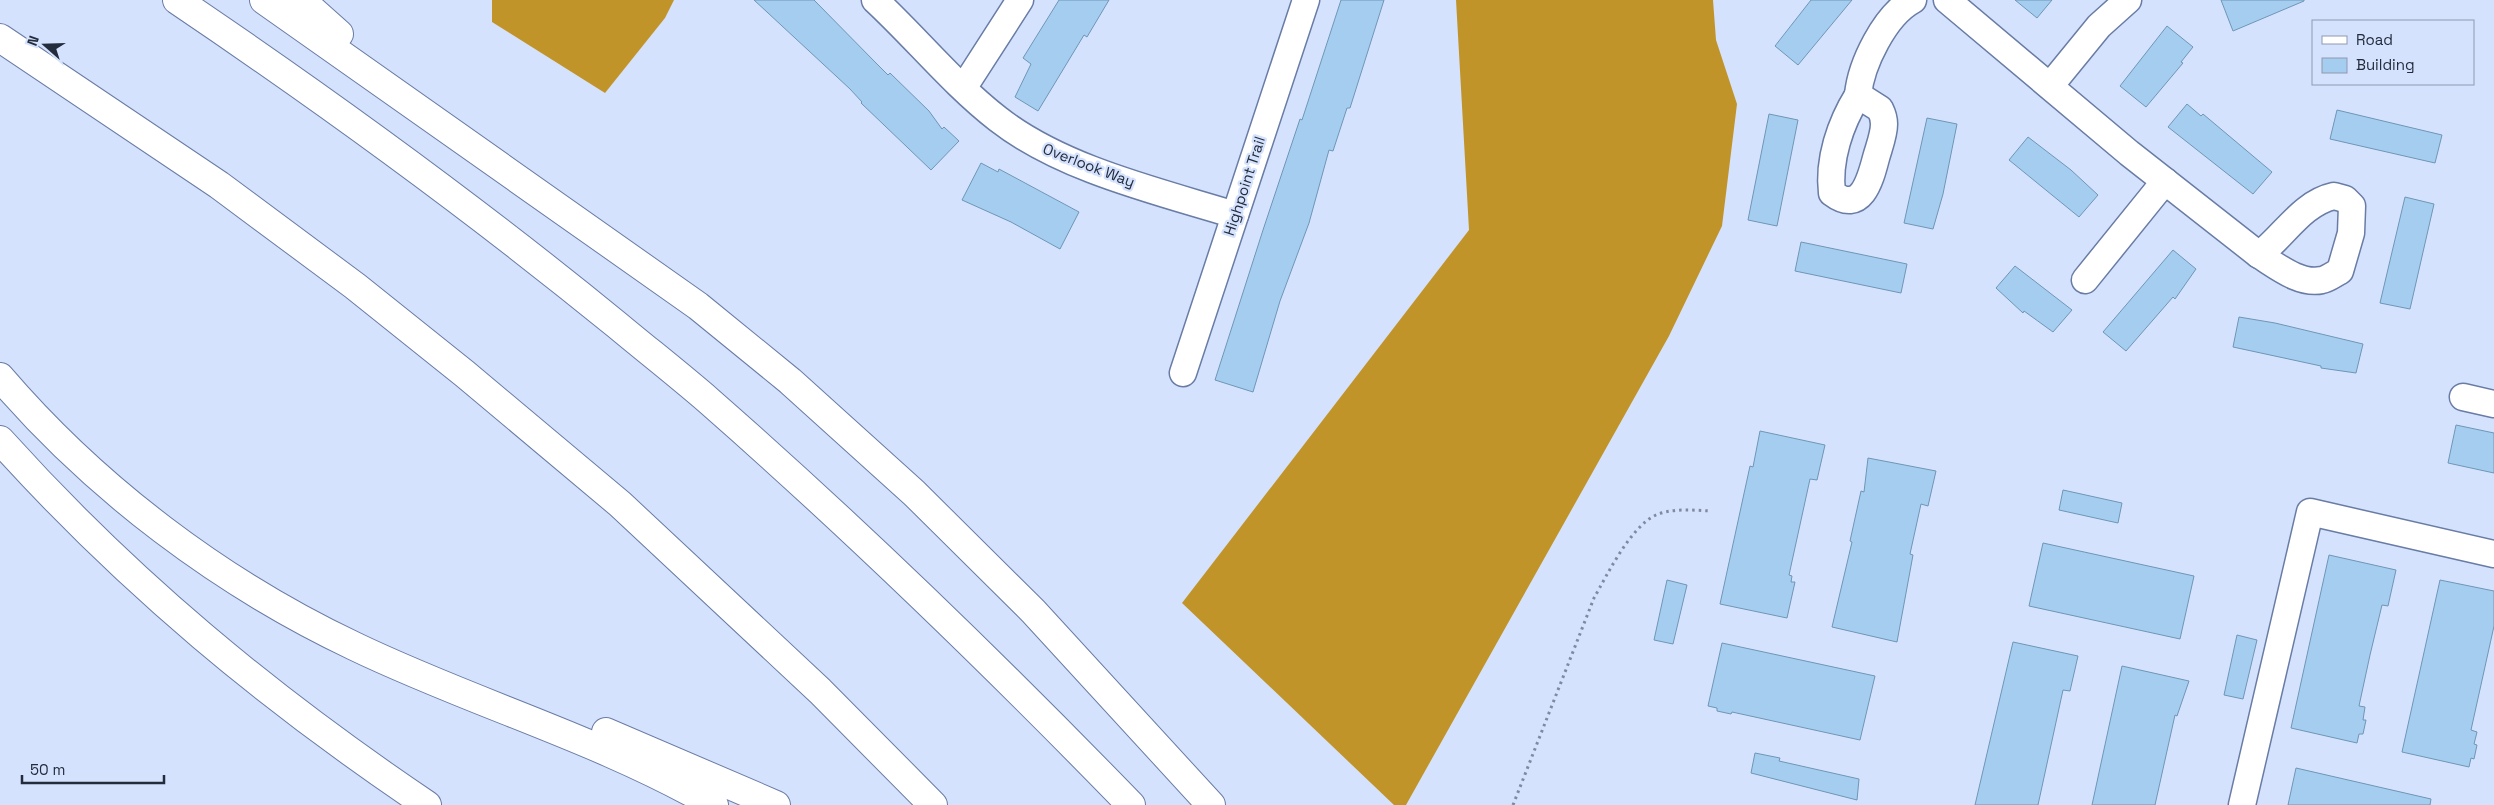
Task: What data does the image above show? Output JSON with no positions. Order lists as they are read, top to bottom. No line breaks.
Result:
{"streets":{"street":["Overlook Way","Highpoint Trail"]},"crossings":[["Overlook Way","Highpoint Trail"]],"legend":["Road","Building"],"scale_bar":"50 m","north":"left"}
